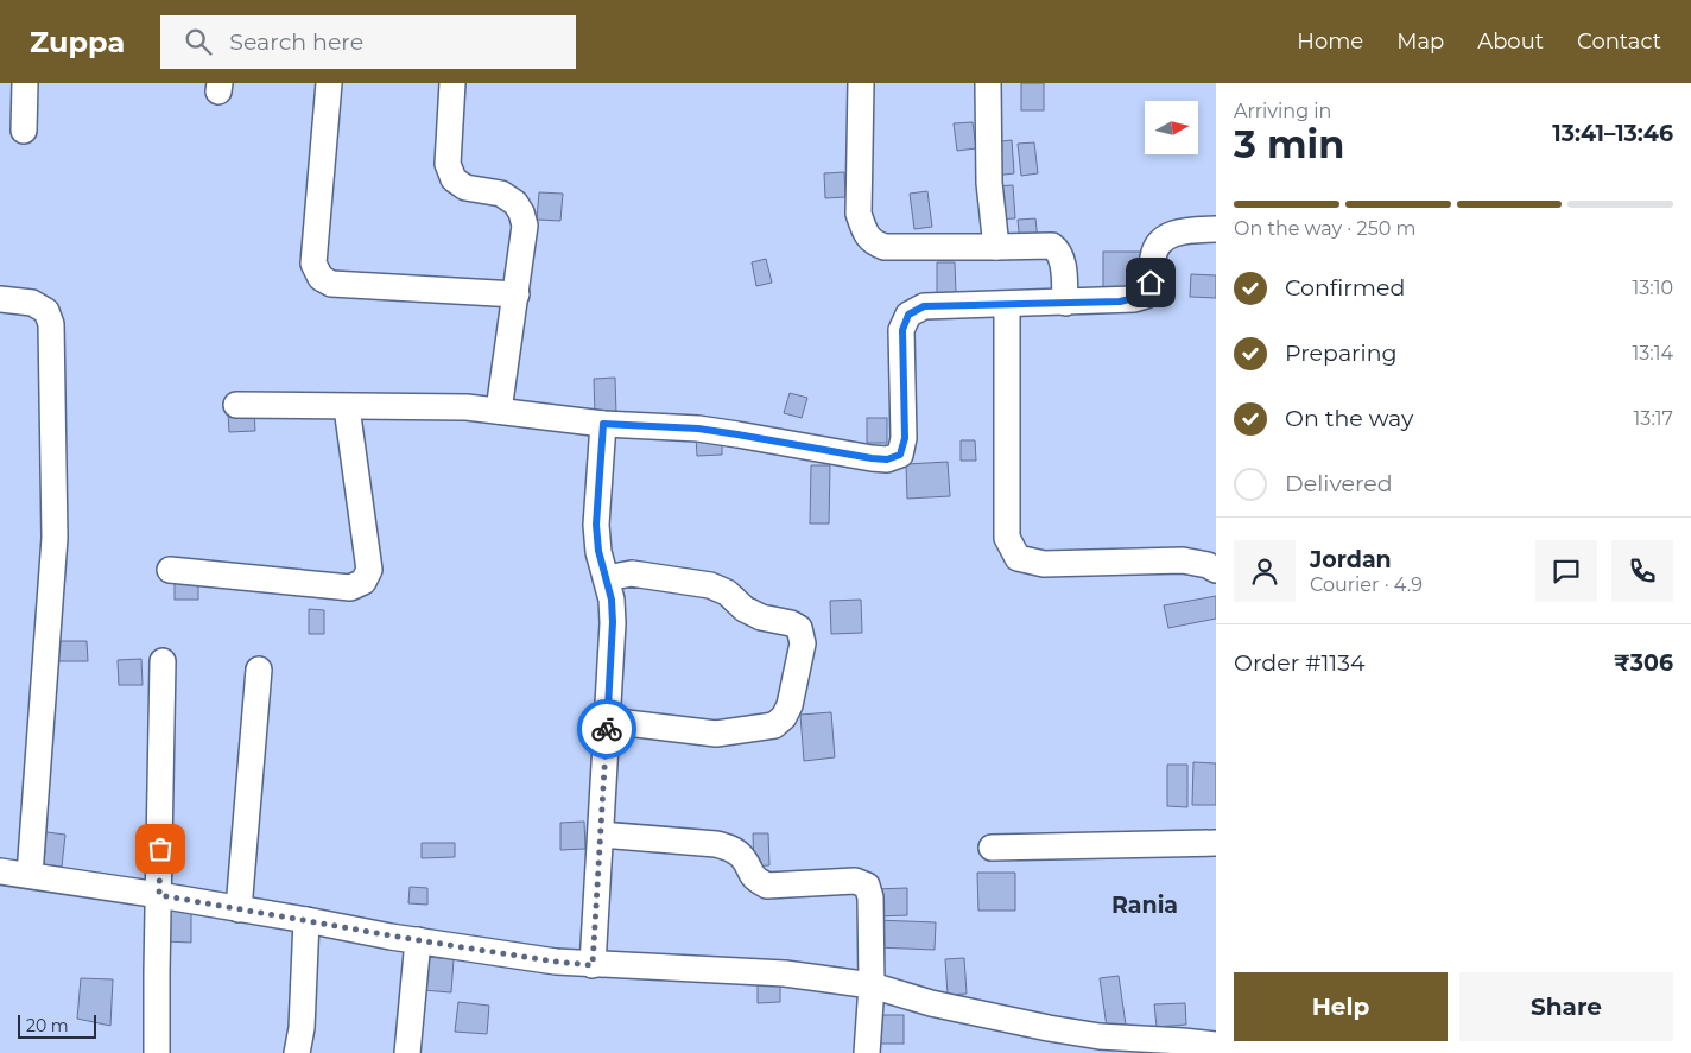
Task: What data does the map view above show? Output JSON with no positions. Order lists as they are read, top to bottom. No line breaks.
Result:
{"districts":["Rania"],"scale_bar":"20 m","north":"right","page":{"header":"Zuppa","search":"Search here","nav":["Home","Map","About","Contact"],"heading":["3 min","Arriving in","13:41–13:46"],"panel":["Jordan","Courier · 4.9","Order #1134","₹306"],"bar":"On the way · 250 m","list":[["Confirmed","13:10"],["Preparing","13:14"],["On the way","13:17"],"Delivered"],"buttons":["Help","Share"],"scale":"20 m"}}
